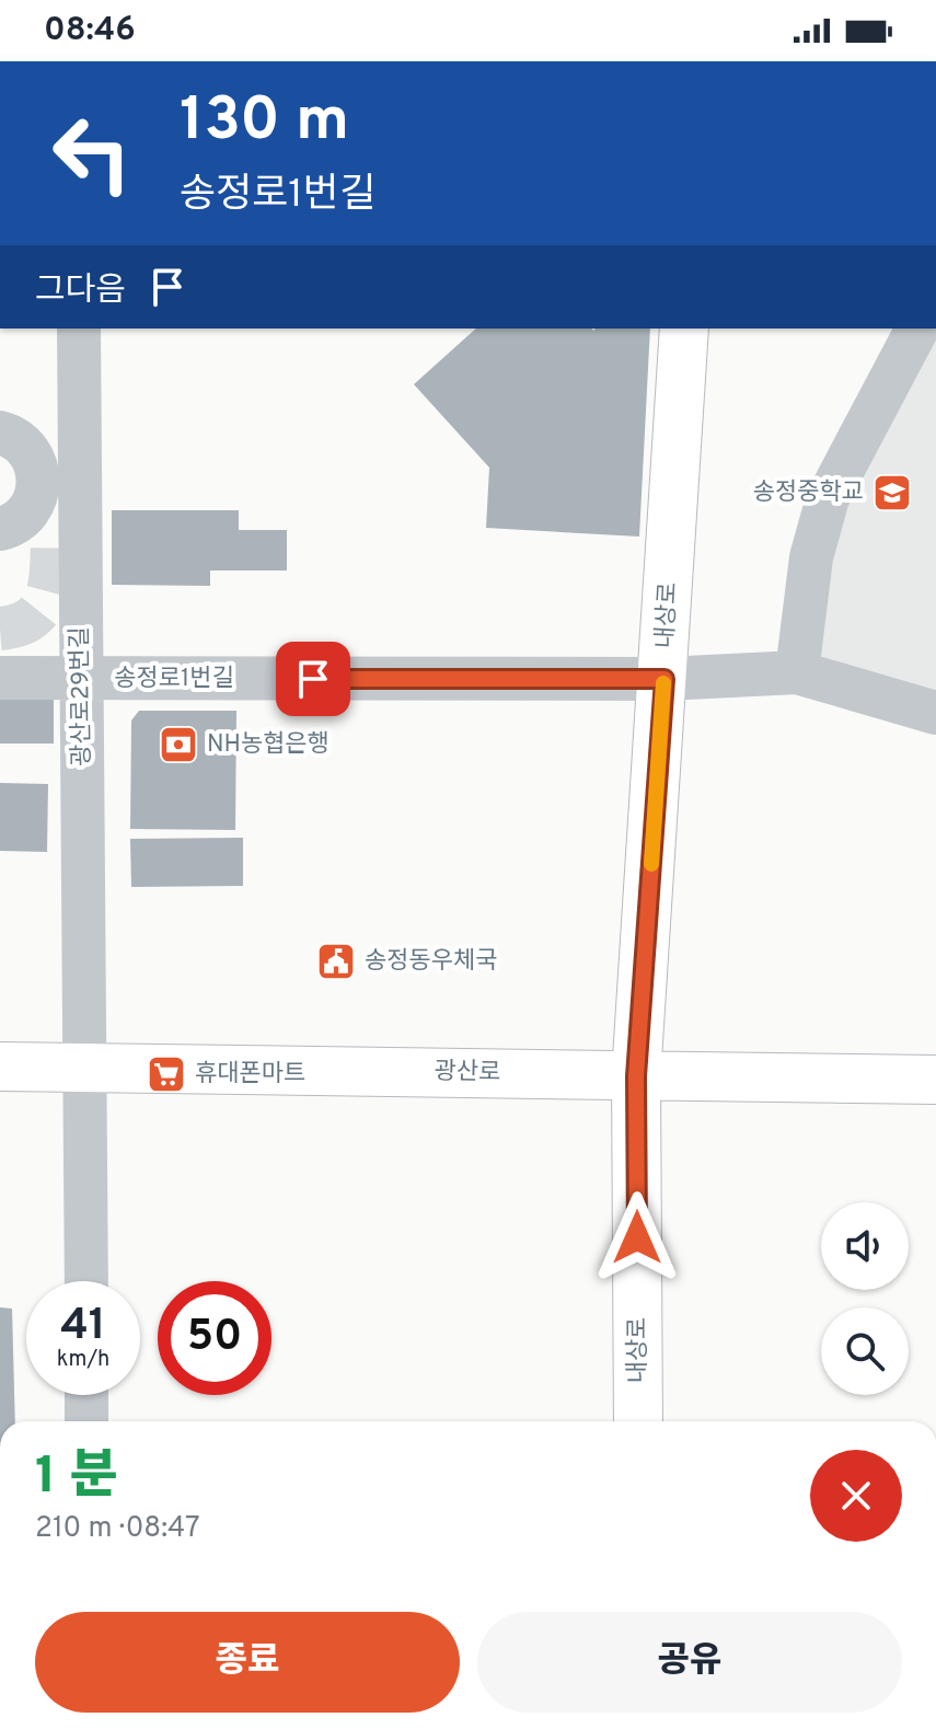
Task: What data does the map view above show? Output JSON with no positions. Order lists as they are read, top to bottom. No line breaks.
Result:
{"streets":{"main road":["내상로","광산로"],"street":["송정로1번길","광산로29번길"]},"crossings":[["내상로","송정로1번길"],["내상로","광산로"],["송정로1번길","광산로29번길"],["광산로29번길","광산로"]],"places":{"school or university":["송정중학교"],"bank":["NH농협은행"],"public building":["송정동우체국"],"supermarket":["휴대폰마트"]},"page":{"status":"08:46","turn":["130 m","송정로1번길"],"then":"그다음","speed":"41 km/h","limit":"50","heading":["1 분","210 m · 08:47"],"buttons":["종료","공유"]}}
